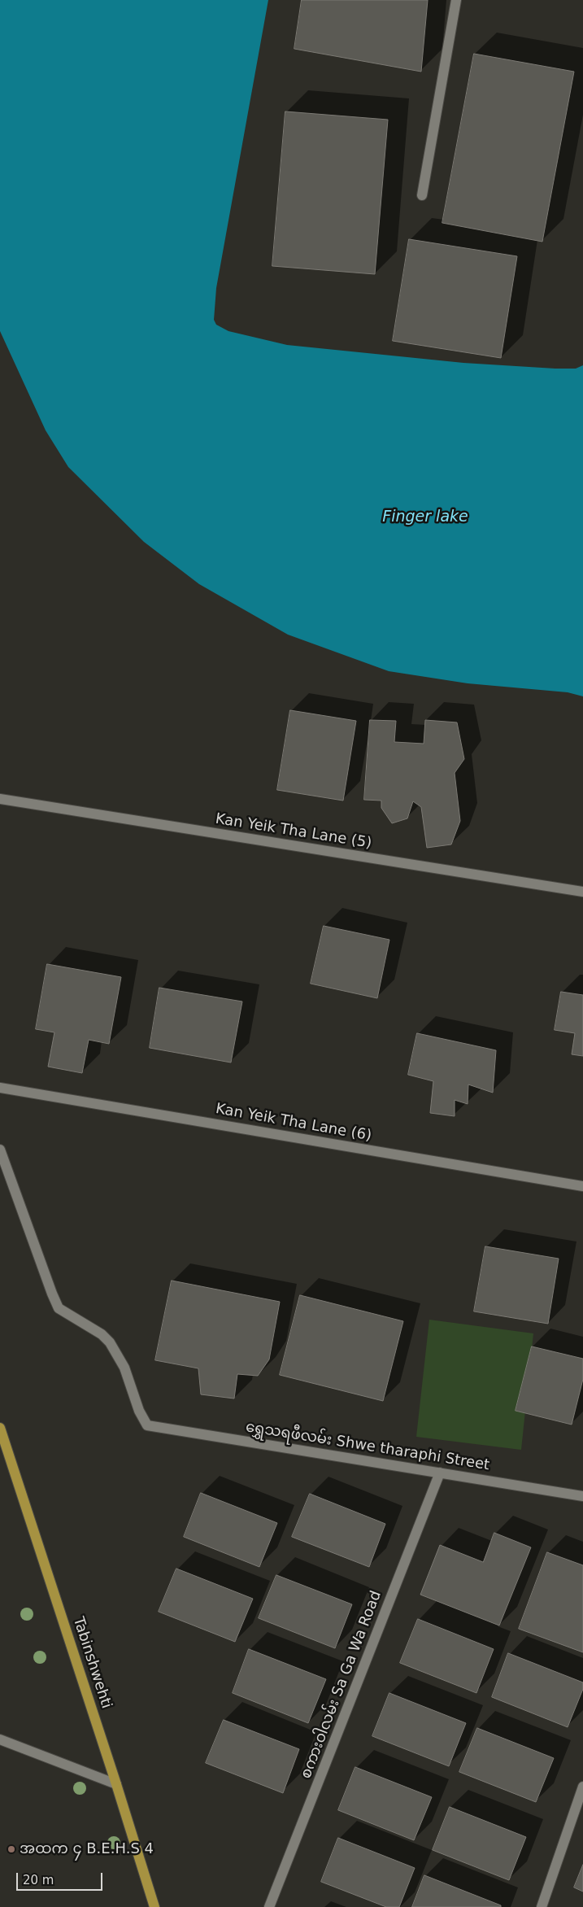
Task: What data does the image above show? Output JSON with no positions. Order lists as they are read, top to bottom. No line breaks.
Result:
{"streets":{"main road":["Tabinshwehti"],"street":["Kan Yeik Tha Lane (5)","Kan Yeik Tha Lane (6)","ရွှေသရဖီလမ်း Shwe tharaphi Street","စကားဝါလမ်း Sa Ga Wa Road"]},"crossings":[["ရွှေသရဖီလမ်း Shwe tharaphi Street","စကားဝါလမ်း Sa Ga Wa Road"]],"water":["Finger lake"],"places":["အထက ၄ B.E.H.S 4"],"scale_bar":"20 m"}
